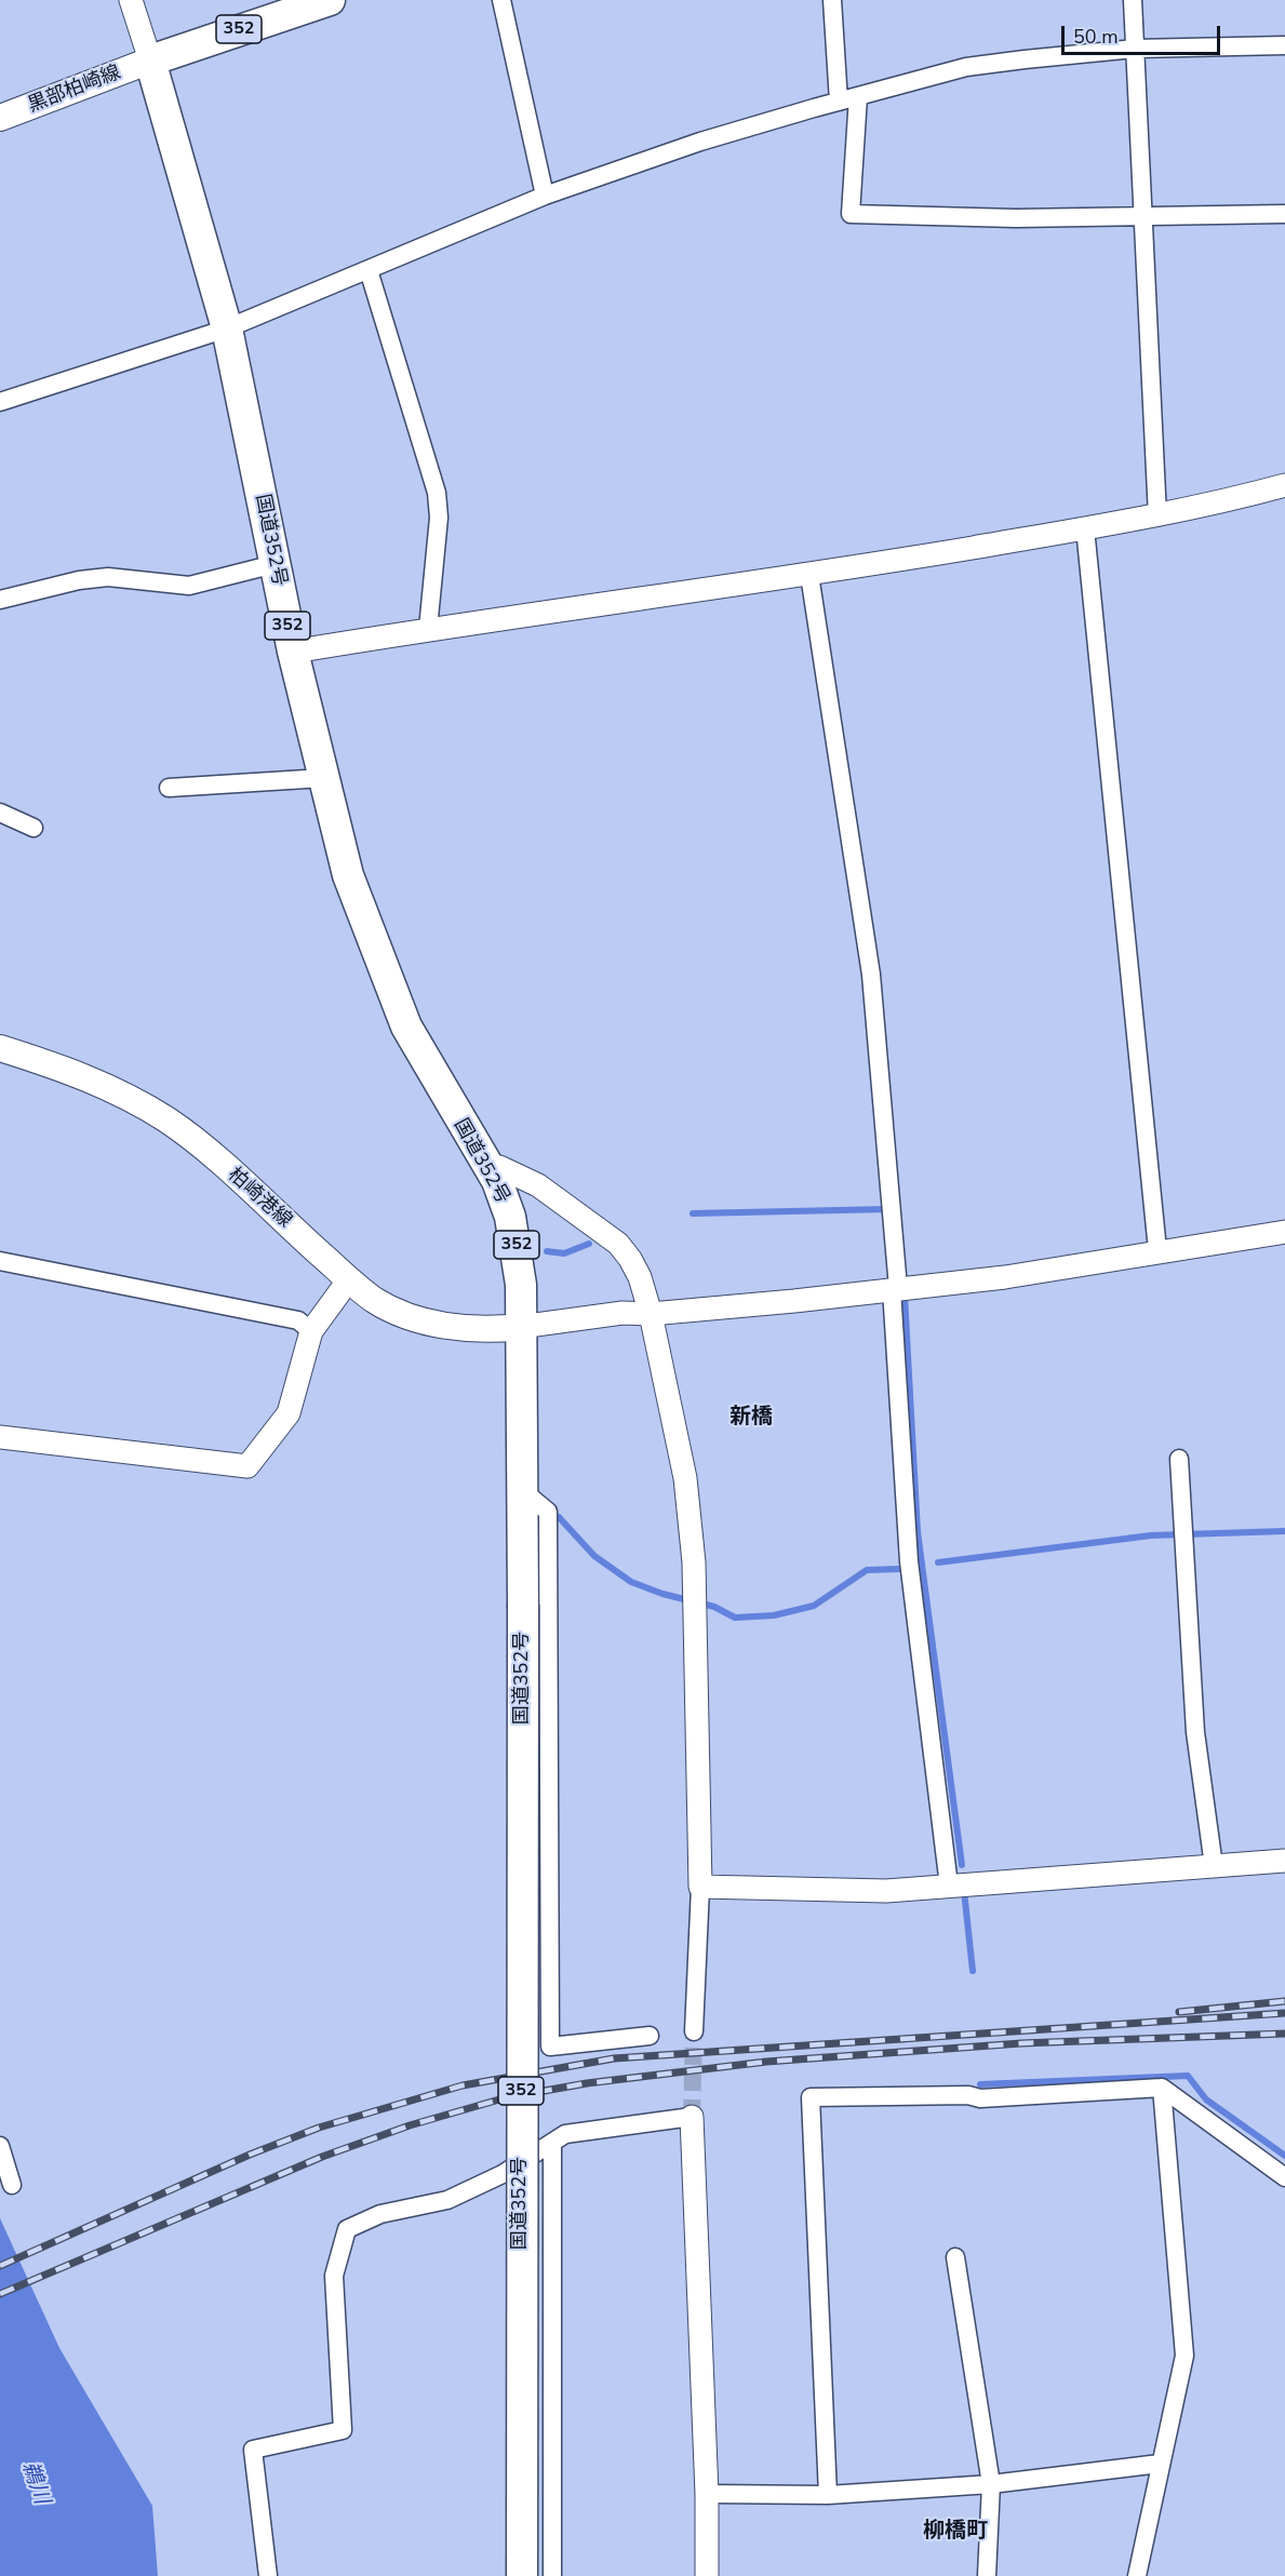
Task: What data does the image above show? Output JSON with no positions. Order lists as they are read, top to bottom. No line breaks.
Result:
{"streets":{"highway":["352","国道352号"],"main road":["黒部柏崎線","柏崎港線"]},"crossings":[["352","黒部柏崎線"],["352","国道352号"],["黒部柏崎線","国道352号"],["国道352号","柏崎港線"]],"districts":["新橋","柳橋町"],"water":["鵜川"],"scale_bar":"50 m"}
